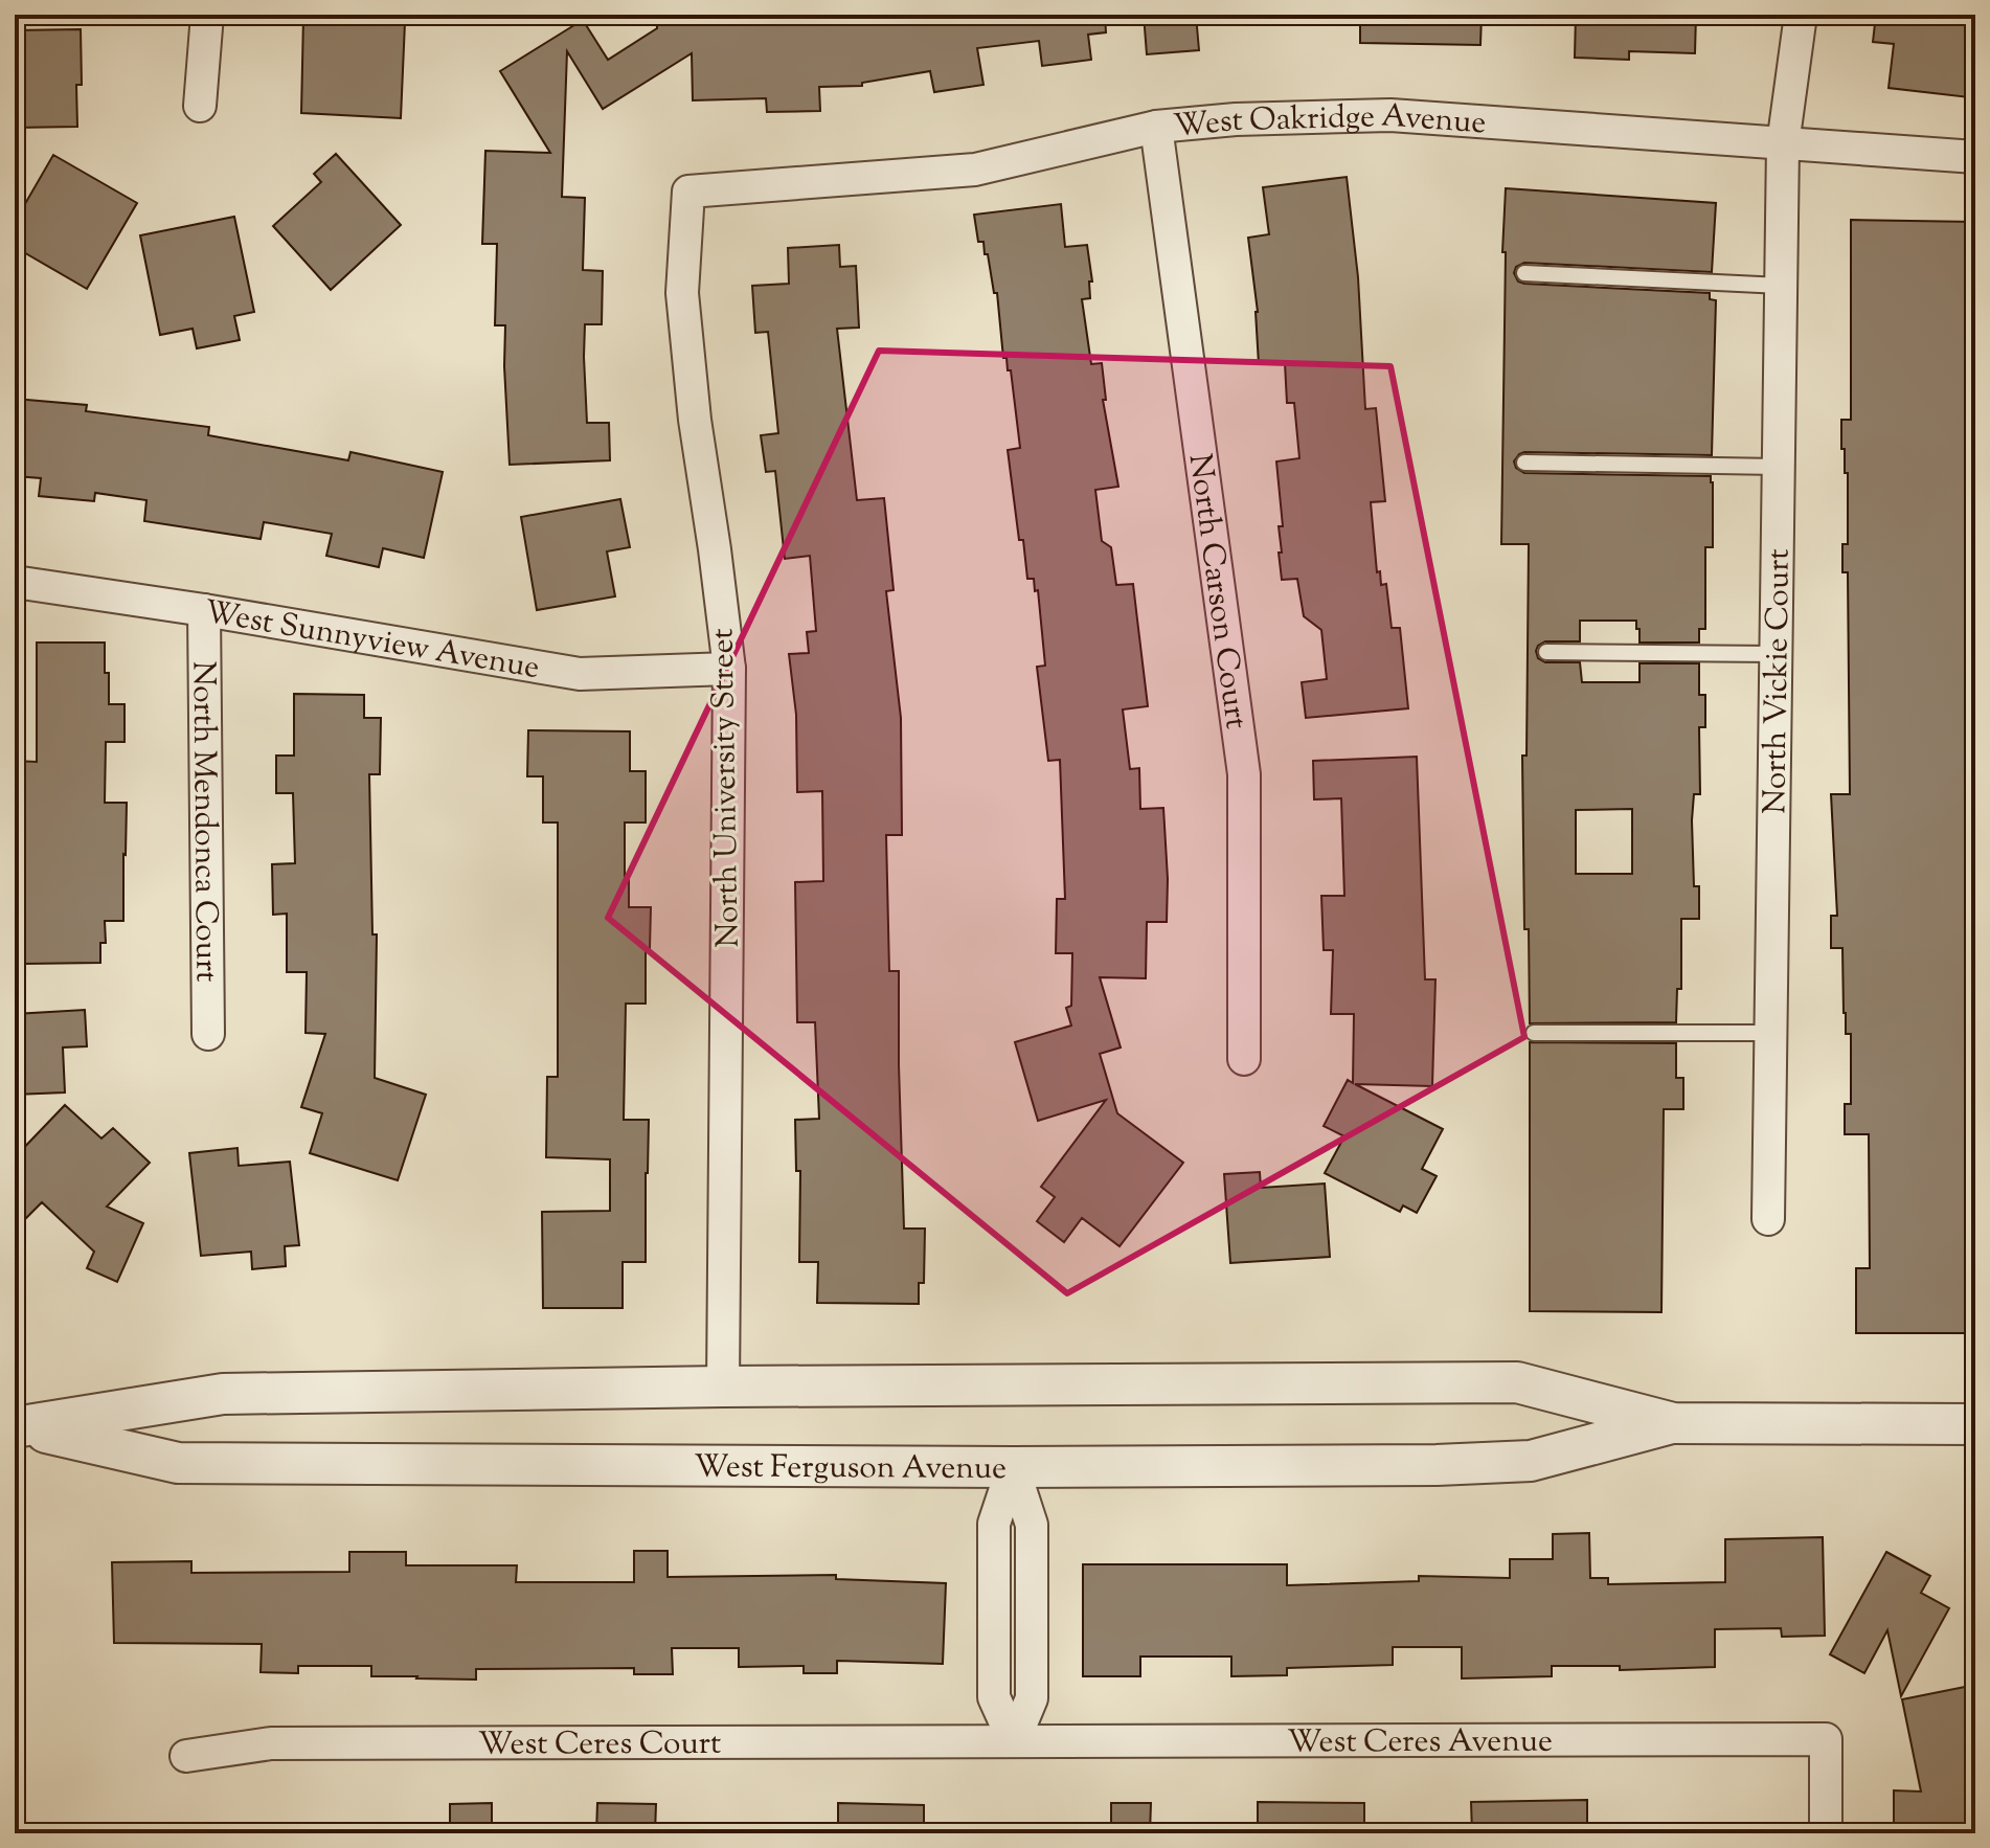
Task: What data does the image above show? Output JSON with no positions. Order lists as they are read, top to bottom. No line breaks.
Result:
{"streets":{"street":["West Oakridge Avenue","North Carson Court","West Sunnyview Avenue","North Vickie Court","North University Street","North Mendonca Court","West Ferguson Avenue","West Ceres Avenue","West Ceres Court"]},"crossings":[["West Oakridge Avenue","North Carson Court"],["West Oakridge Avenue","North Vickie Court"],["West Oakridge Avenue","North University Street"],["West Sunnyview Avenue","North University Street"],["West Sunnyview Avenue","North Mendonca Court"],["North University Street","West Ferguson Avenue"],["West Ceres Avenue","West Ceres Court"]]}
